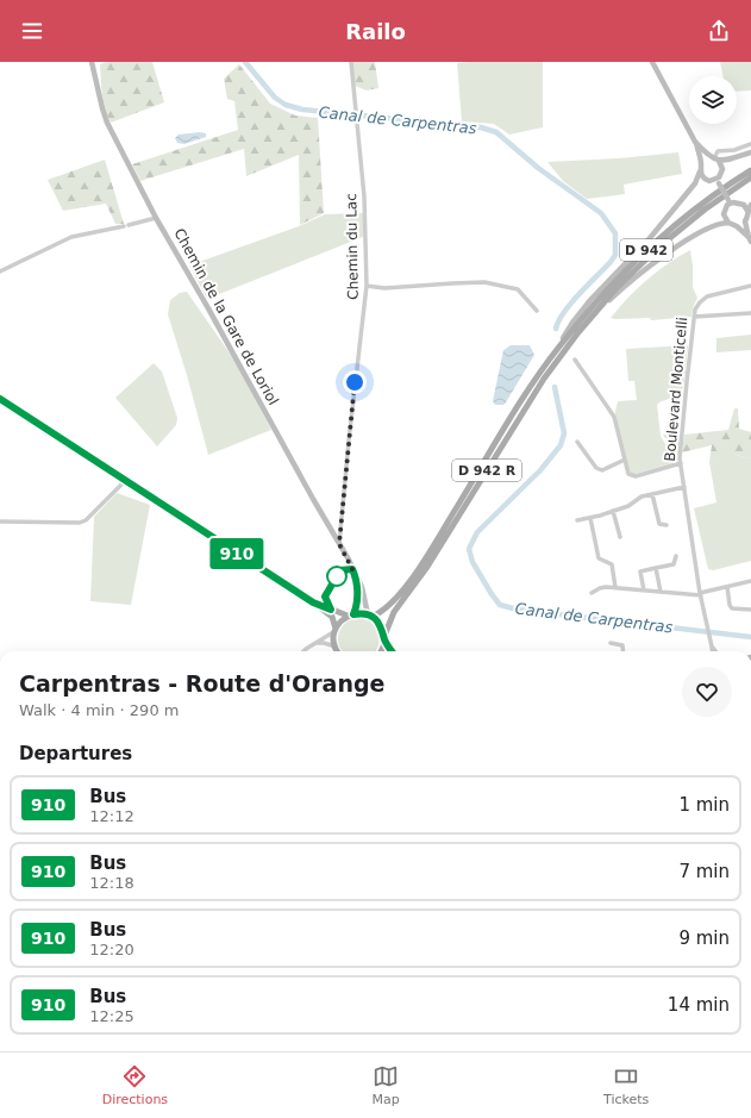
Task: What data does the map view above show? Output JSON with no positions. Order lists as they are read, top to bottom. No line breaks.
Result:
{"streets":{"main road":["D 942","Chemin de la Gare de Loriol","D 942 R"],"street":["Chemin du Lac","Boulevard Monticelli"]},"crossings":[["Chemin du Lac","Chemin de la Gare de Loriol"],["D 942","Chemin de la Gare de Loriol"]],"water":["Canal de Carpentras"],"lines":["bus line 910"],"page":{"header":"Railo","on_map":"910","heading":[["Carpentras - Route d'Orange","Walk · 4 min · 290 m"],"Departures"],"list":[{"mark":"910","name":"Bus","note":"12:12","value":"1 min"},{"mark":"910","name":"Bus","note":"12:18","value":"7 min"},{"mark":"910","name":"Bus","note":"12:20","value":"9 min"},{"mark":"910","name":"Bus","note":"12:25","value":"14 min"}],"tabs":["Directions","Map","Tickets"]}}
